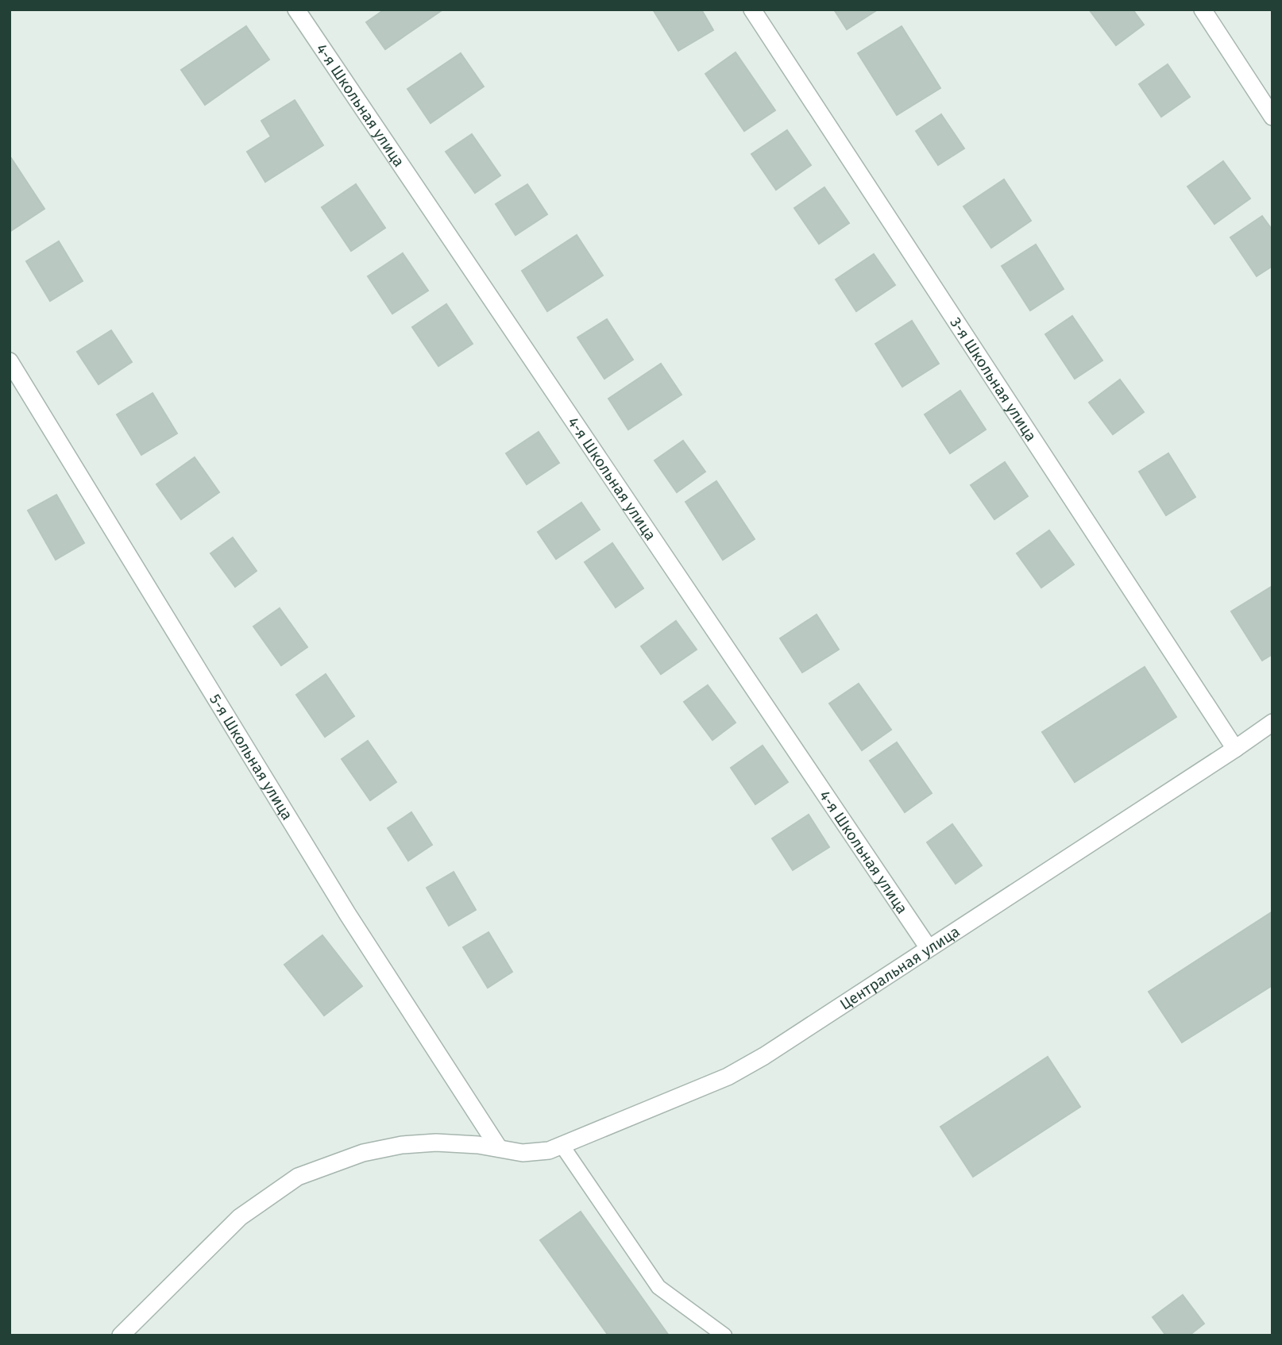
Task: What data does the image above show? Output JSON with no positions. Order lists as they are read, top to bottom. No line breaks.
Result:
{"streets":{"street":["4-я Школьная улица","3-я Школьная улица","5-я Школьная улица","Центральная улица"]},"crossings":[["4-я Школьная улица","Центральная улица"],["3-я Школьная улица","Центральная улица"],["5-я Школьная улица","Центральная улица"]]}
